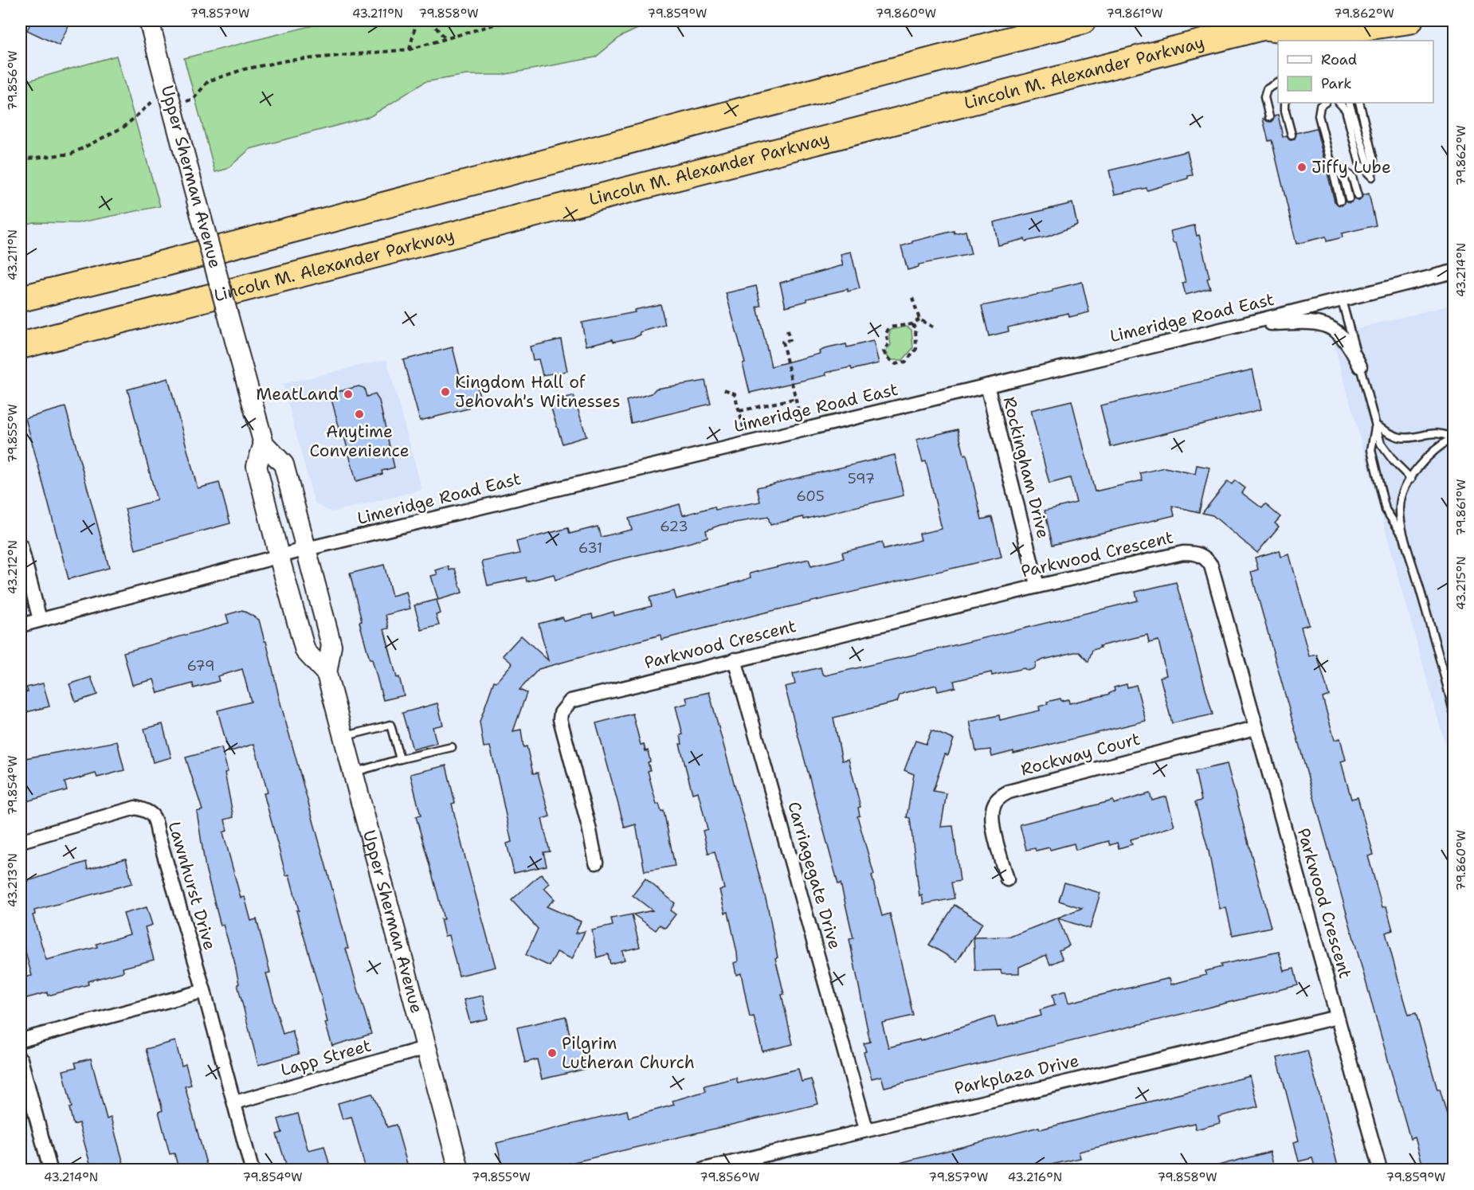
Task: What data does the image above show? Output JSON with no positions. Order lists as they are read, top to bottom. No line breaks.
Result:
{"streets":{"highway":["Lincoln M. Alexander Parkway"],"main road":["Upper Sherman Avenue"],"street":["Limeridge Road East","Rockingham Drive","Parkwood Crescent","Rockway Court","Carriagegate Drive","Lawnhurst Drive","Lapp Street","Parkplaza Drive"]},"crossings":[["Upper Sherman Avenue","Limeridge Road East"],["Upper Sherman Avenue","Lapp Street"],["Limeridge Road East","Rockingham Drive"],["Rockingham Drive","Parkwood Crescent"],["Parkwood Crescent","Rockway Court"],["Parkwood Crescent","Carriagegate Drive"],["Parkwood Crescent","Parkplaza Drive"],["Carriagegate Drive","Parkplaza Drive"],["Lawnhurst Drive","Lapp Street"]],"places":["Jiffy Lube","Kingdom Hall of Jehovah's Witnesses","MeatLand","Anytime Convenience","Pilgrim Lutheran Church"],"house_numbers":["597","605","623","631","679"],"legend":["Road","Park"],"coordinates":["79.857°W","43.211°N","79.858°W","79.859°W","79.860°W","79.861°W","79.862°W","79.856°W","43.214°N","79.855°W","43.212°N","43.215°N","79.854°W","43.213°N","43.216°N"]}
